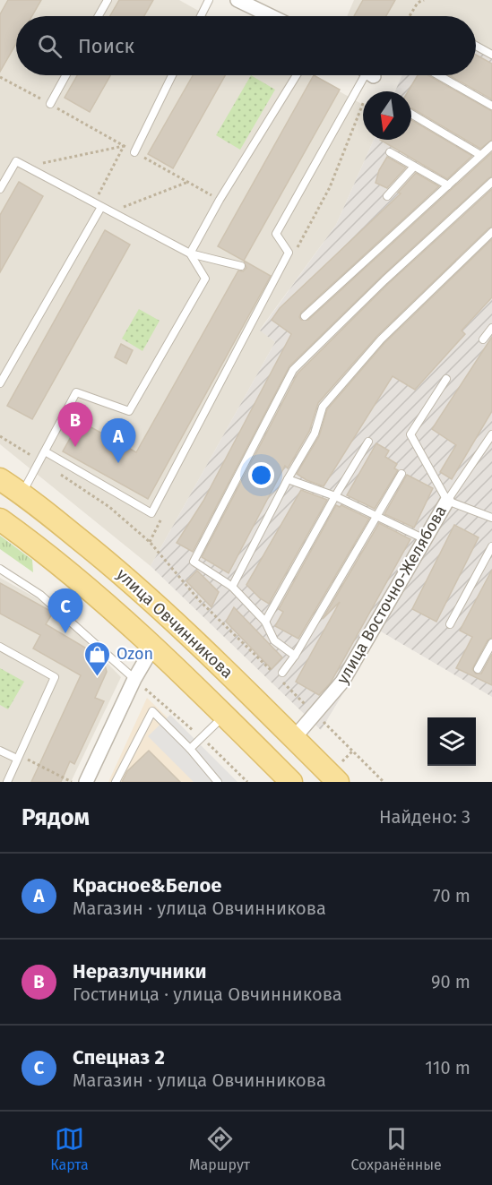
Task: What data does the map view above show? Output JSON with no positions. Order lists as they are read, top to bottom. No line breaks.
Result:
{"streets":{"main road":["улица Овчинникова"],"street":["улица Восточно-Желябова"]},"crossings":[["улица Восточно-Желябова","улица Овчинникова"]],"places":{"shop":["Ozon"]},"north":"bottom","page":{"search":"Поиск","pins":["B","A","C"],"heading":["Рядом","Найдено: 3"],"list":[{"mark":"A","name":"Красное&Белое","note":"Магазин · улица Овчинникова","value":"70 m"},{"mark":"B","name":"Неразлучники","note":"Гостиница · улица Овчинникова","value":"90 m"},{"mark":"C","name":"Спецназ 2","note":"Магазин · улица Овчинникова","value":"110 m"}],"nav":["Карта","Маршрут","Сохранённые"]}}
